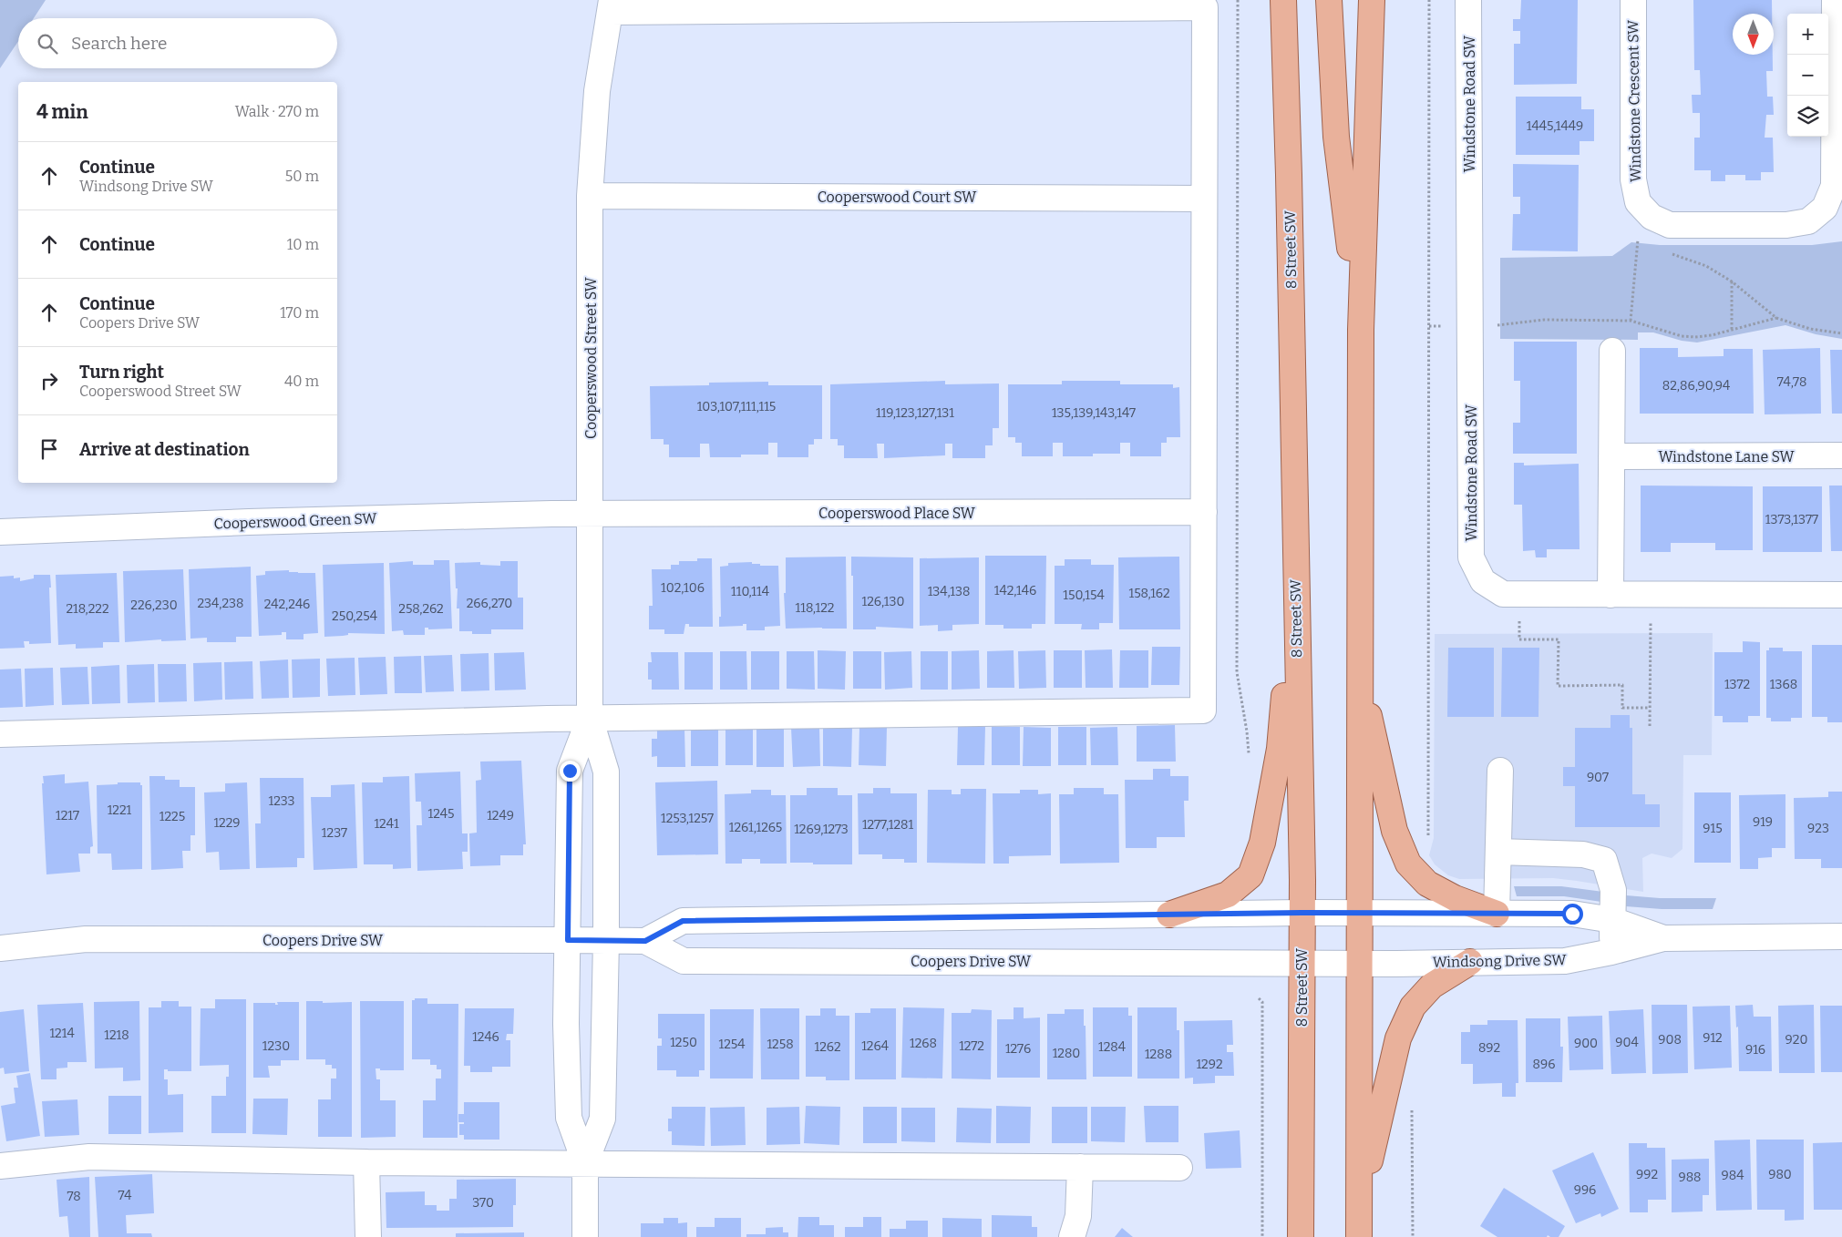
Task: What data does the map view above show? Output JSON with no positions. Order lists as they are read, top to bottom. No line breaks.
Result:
{"streets":{"main road":["8 Street SW"],"street":["Windstone Crescent SW","Windstone Road SW","Cooperswood Court SW","Cooperswood Street SW","Windstone Lane SW","Cooperswood Place SW","Cooperswood Green SW","Coopers Drive SW","Windsong Drive SW"]},"crossings":[["Cooperswood Court SW","Cooperswood Street SW"],["8 Street SW","Coopers Drive SW"],["Cooperswood Street SW","Cooperswood Place SW"],["Cooperswood Street SW","Cooperswood Green SW"],["Cooperswood Street SW","Coopers Drive SW"],["Cooperswood Place SW","Cooperswood Green SW"],["Coopers Drive SW","Windsong Drive SW"]],"house_numbers":["1445,1449","74,78","82,86,90,94","103,107,111,115","119,123,127,131","135,139,143,147","1373,1377","102,106","142,146","110,114","134,138","158,162","150,154","126,130","234,238","266,270","242,246","226,230","118,122","218,222","258,262","250,254","1372","1368","907","1233","1221","1245","1217","1249","1225","1253,1257","919","1229","1241","1277,1281","1261,1265","915","923","1269,1273","1237","1214","1218","1246","912","908","920","1250","904","1268","900","1254","1258","1230","1264","1272","1262","1284","892","1276","916","1280","1288","1292","896","992","980","984","988","996","74","78","370"],"north":"bottom","page":{"map_buttons":["+","−"],"search":"Search here","heading":["4 min","Walk · 270 m"],"list":[["Continue","Windsong Drive SW","50 m"],["Continue","10 m"],["Continue","Coopers Drive SW","170 m"],["Turn right","Cooperswood Street SW","40 m"],"Arrive at destination"]}}
